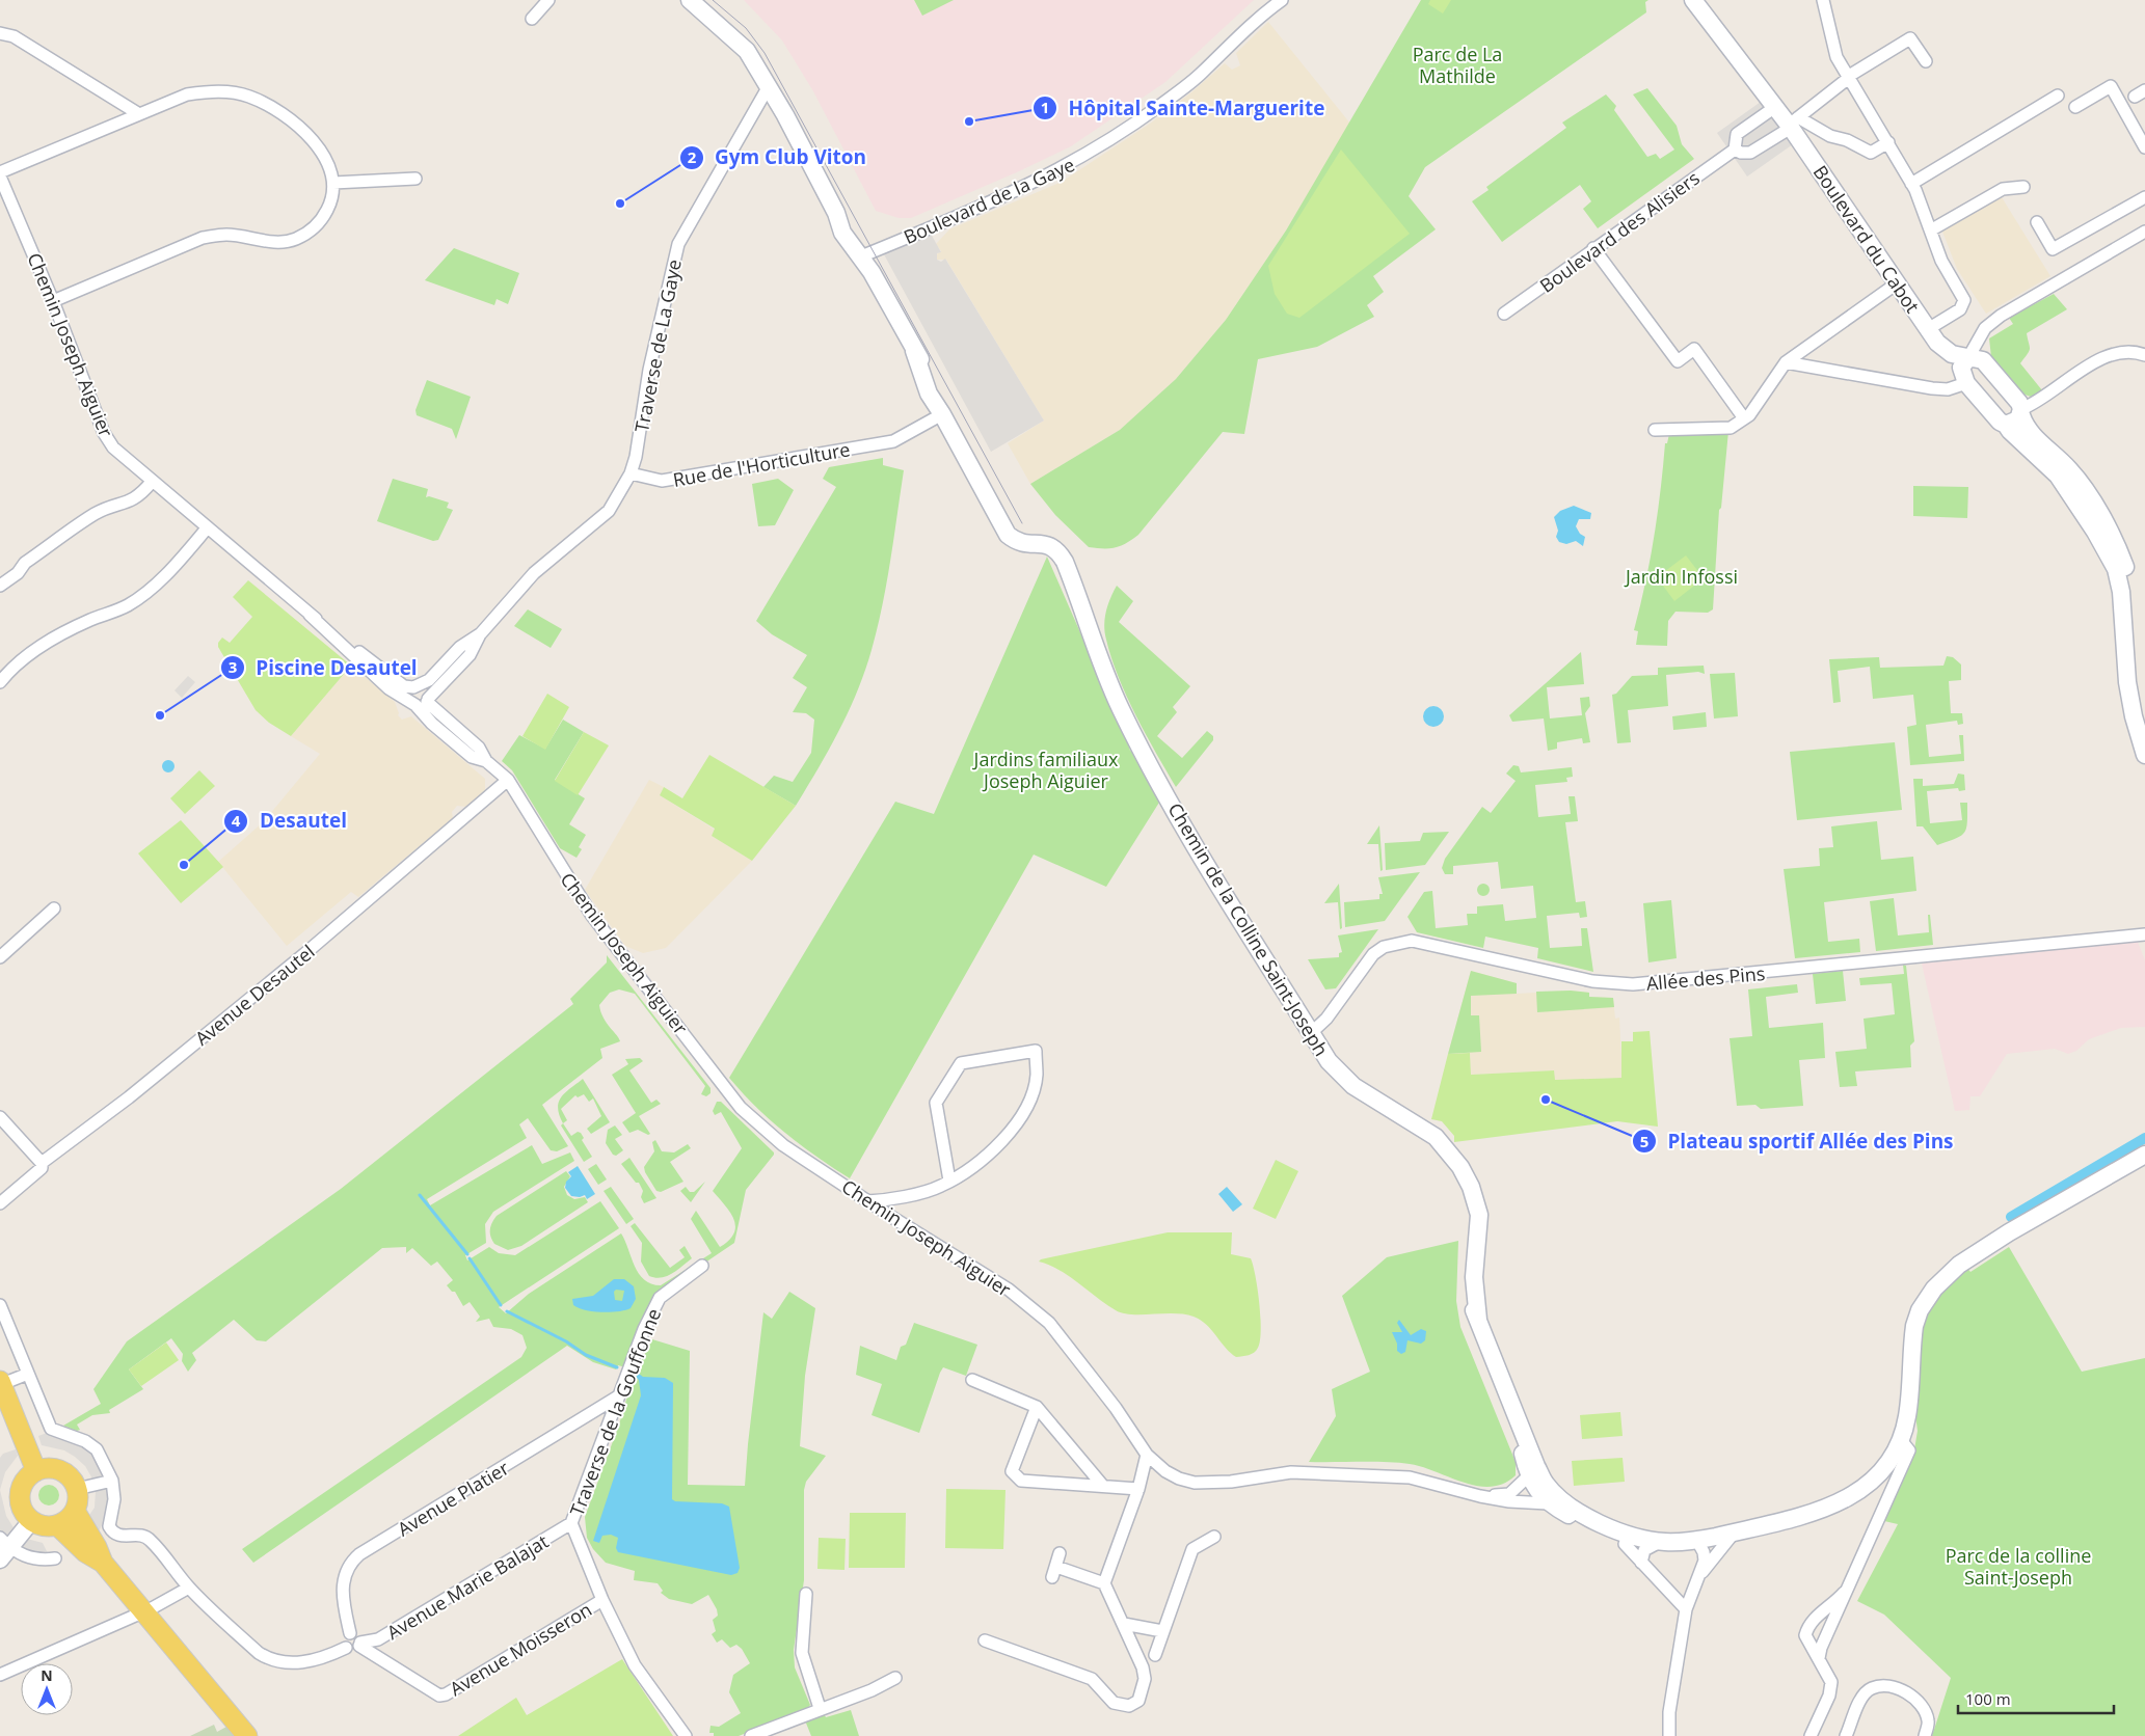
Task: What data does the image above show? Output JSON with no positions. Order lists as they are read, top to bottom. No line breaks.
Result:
{"streets":{"street":["Boulevard de la Gaye","Boulevard des Alisiers","Boulevard du Cabot","Chemin Joseph Aiguier","Traverse de La Gaye","Rue de l'Horticulture","Chemin de la Colline Saint-Joseph","Allée des Pins","Avenue Desautel","Traverse de la Gouffonne","Avenue Platier","Avenue Marie Balajat","Avenue Moisseron"]},"crossings":[["Boulevard de la Gaye","Chemin de la Colline Saint-Joseph"],["Chemin Joseph Aiguier","Chemin de la Colline Saint-Joseph"],["Chemin Joseph Aiguier","Avenue Desautel"],["Traverse de La Gaye","Rue de l'Horticulture"],["Traverse de La Gaye","Chemin de la Colline Saint-Joseph"],["Rue de l'Horticulture","Chemin de la Colline Saint-Joseph"],["Chemin de la Colline Saint-Joseph","Allée des Pins"],["Traverse de la Gouffonne","Avenue Platier"],["Traverse de la Gouffonne","Avenue Marie Balajat"],["Traverse de la Gouffonne","Avenue Moisseron"],["Avenue Platier","Avenue Marie Balajat"],["Avenue Platier","Avenue Moisseron"],["Avenue Marie Balajat","Avenue Moisseron"]],"parks":["Parc de La Mathilde","Jardin Infossi","Jardins familiaux Joseph Aiguier","Parc de la colline Saint-Joseph"],"places":["Hôpital Sainte-Marguerite","Gym Club Viton","Piscine Desautel","Desautel","Plateau sportif Allée des Pins"],"scale_bar":"100 m","north":"top"}
